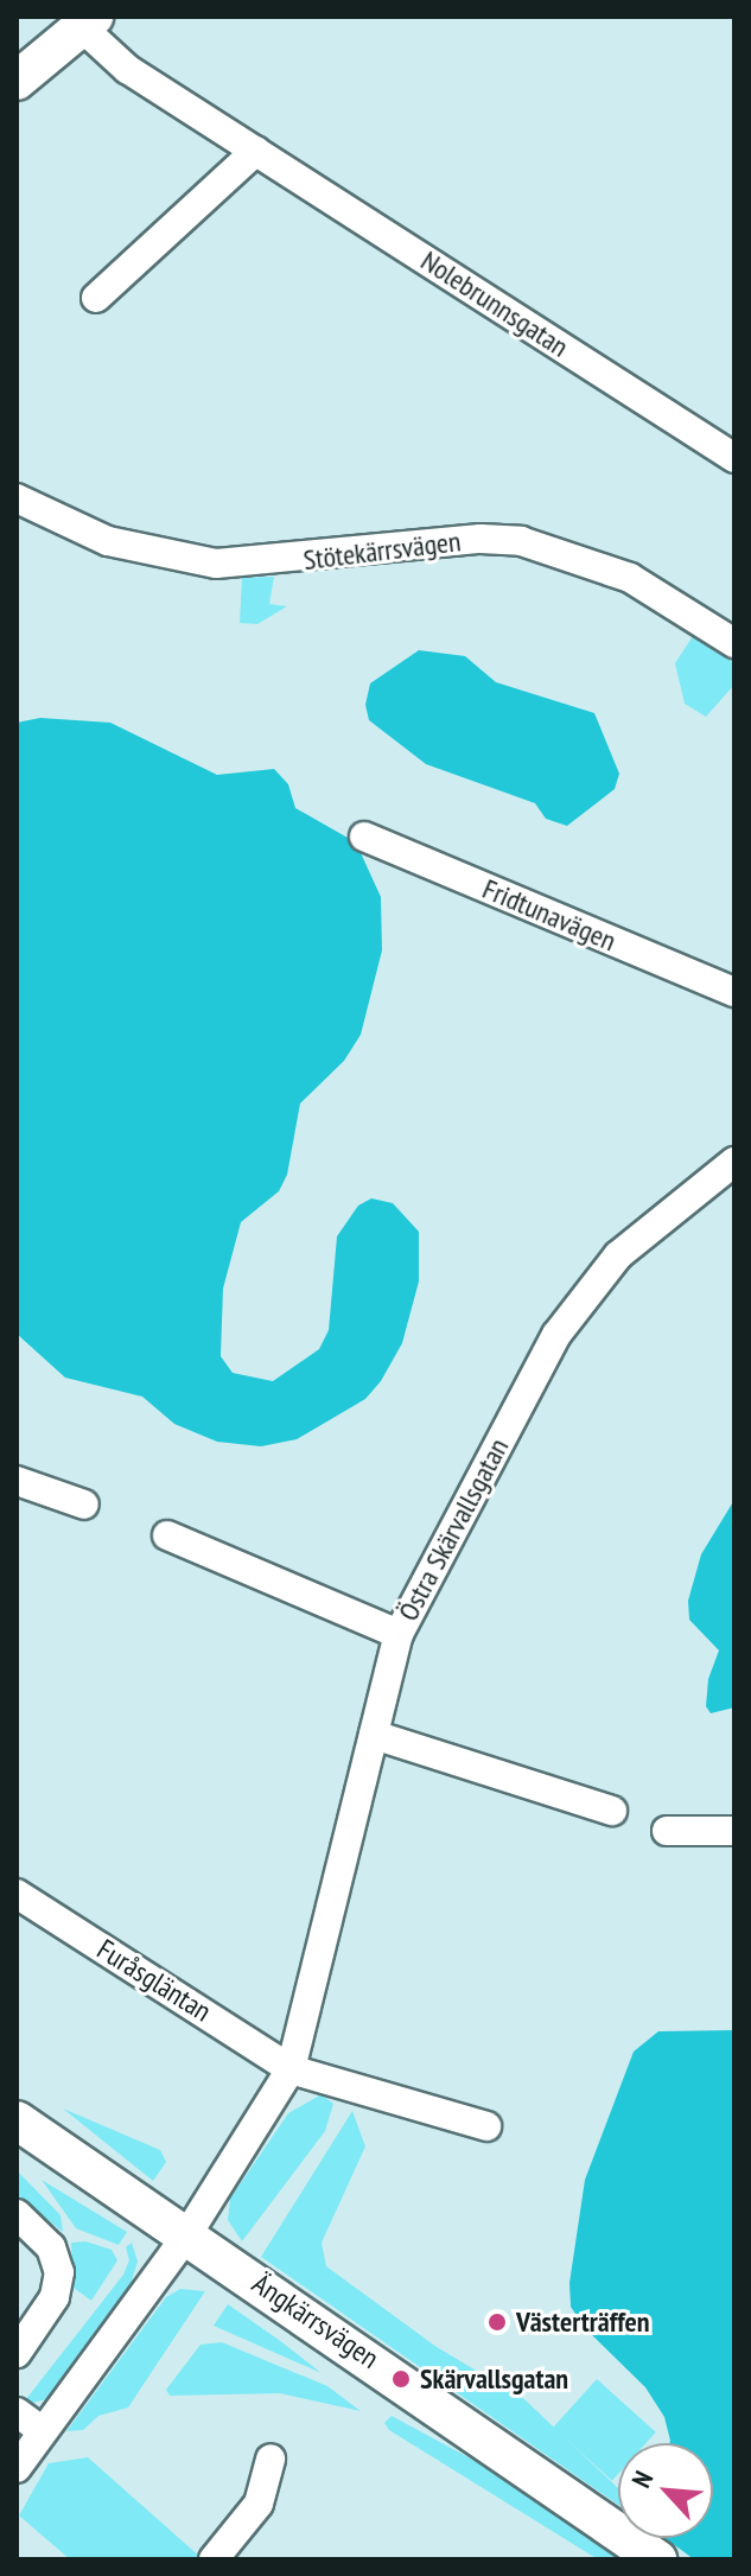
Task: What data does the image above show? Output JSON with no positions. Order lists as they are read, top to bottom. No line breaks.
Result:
{"streets":{"street":["Nolebrunnsgatan","Stötekärrsvägen","Fridtunavägen","Östra Skärvallsgatan","Furåsgläntan","Ängkärrsvägen"]},"crossings":[["Östra Skärvallsgatan","Furåsgläntan"],["Östra Skärvallsgatan","Ängkärrsvägen"]],"places":["Västerträffen","Skärvallsgatan"],"north":"top left"}
